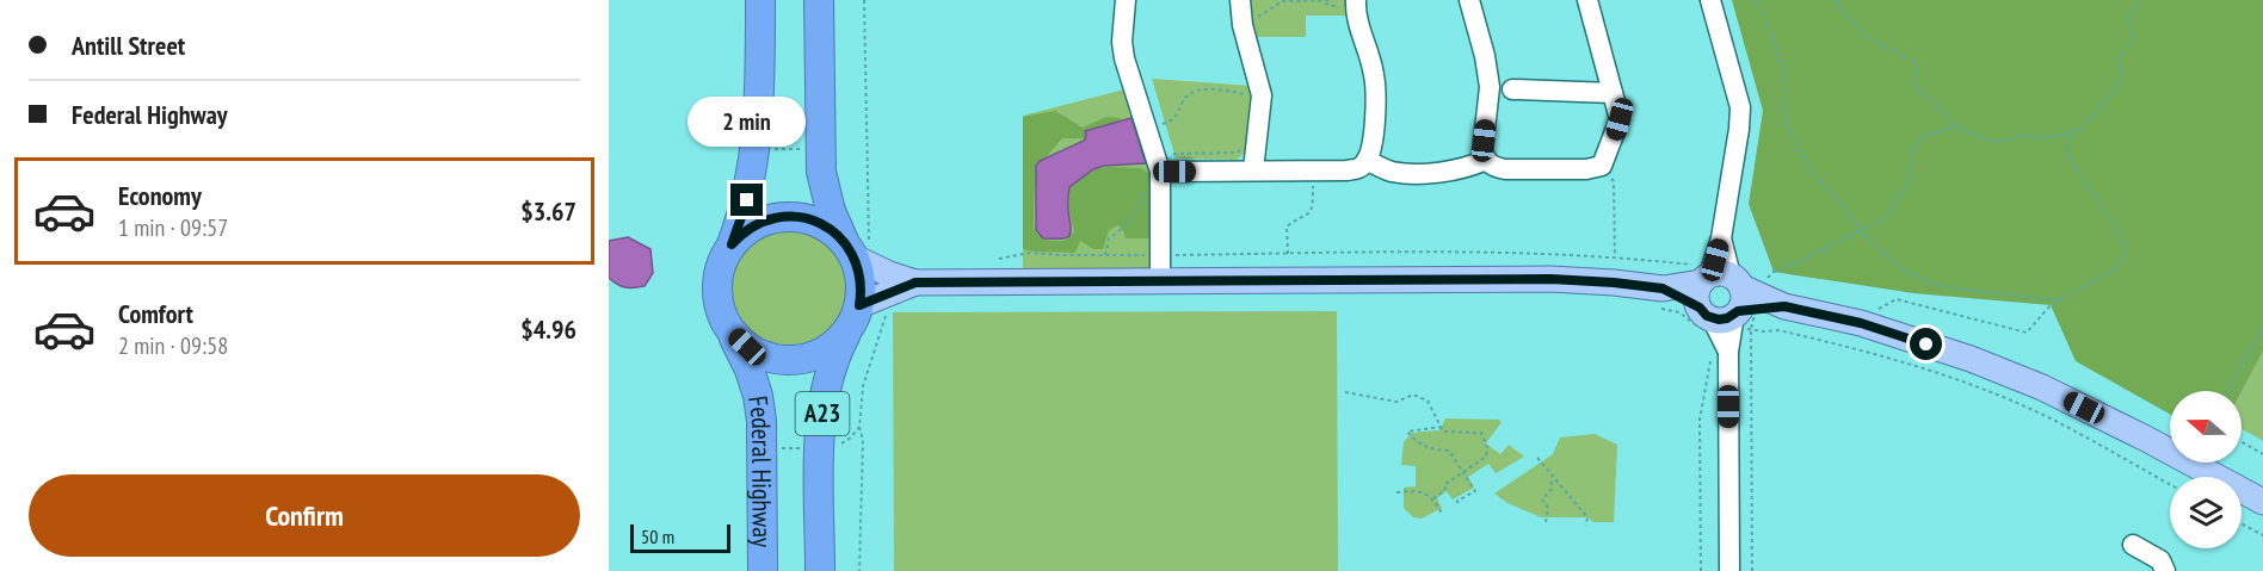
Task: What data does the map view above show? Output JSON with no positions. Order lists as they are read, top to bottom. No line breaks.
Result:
{"streets":{"highway":["A23","Federal Highway"]},"crossings":[["A23","Federal Highway"]],"scale_bar":"50 m","north":"left","page":{"banner":["Antill Street","Federal Highway"],"bubble":"2 min","list":[{"name":"Economy","note":"1 min · 09:57","value":"$3.67"},{"name":"Comfort","note":"2 min · 09:58","value":"$4.96"}],"buttons":"Confirm","scale":"50 m"}}
